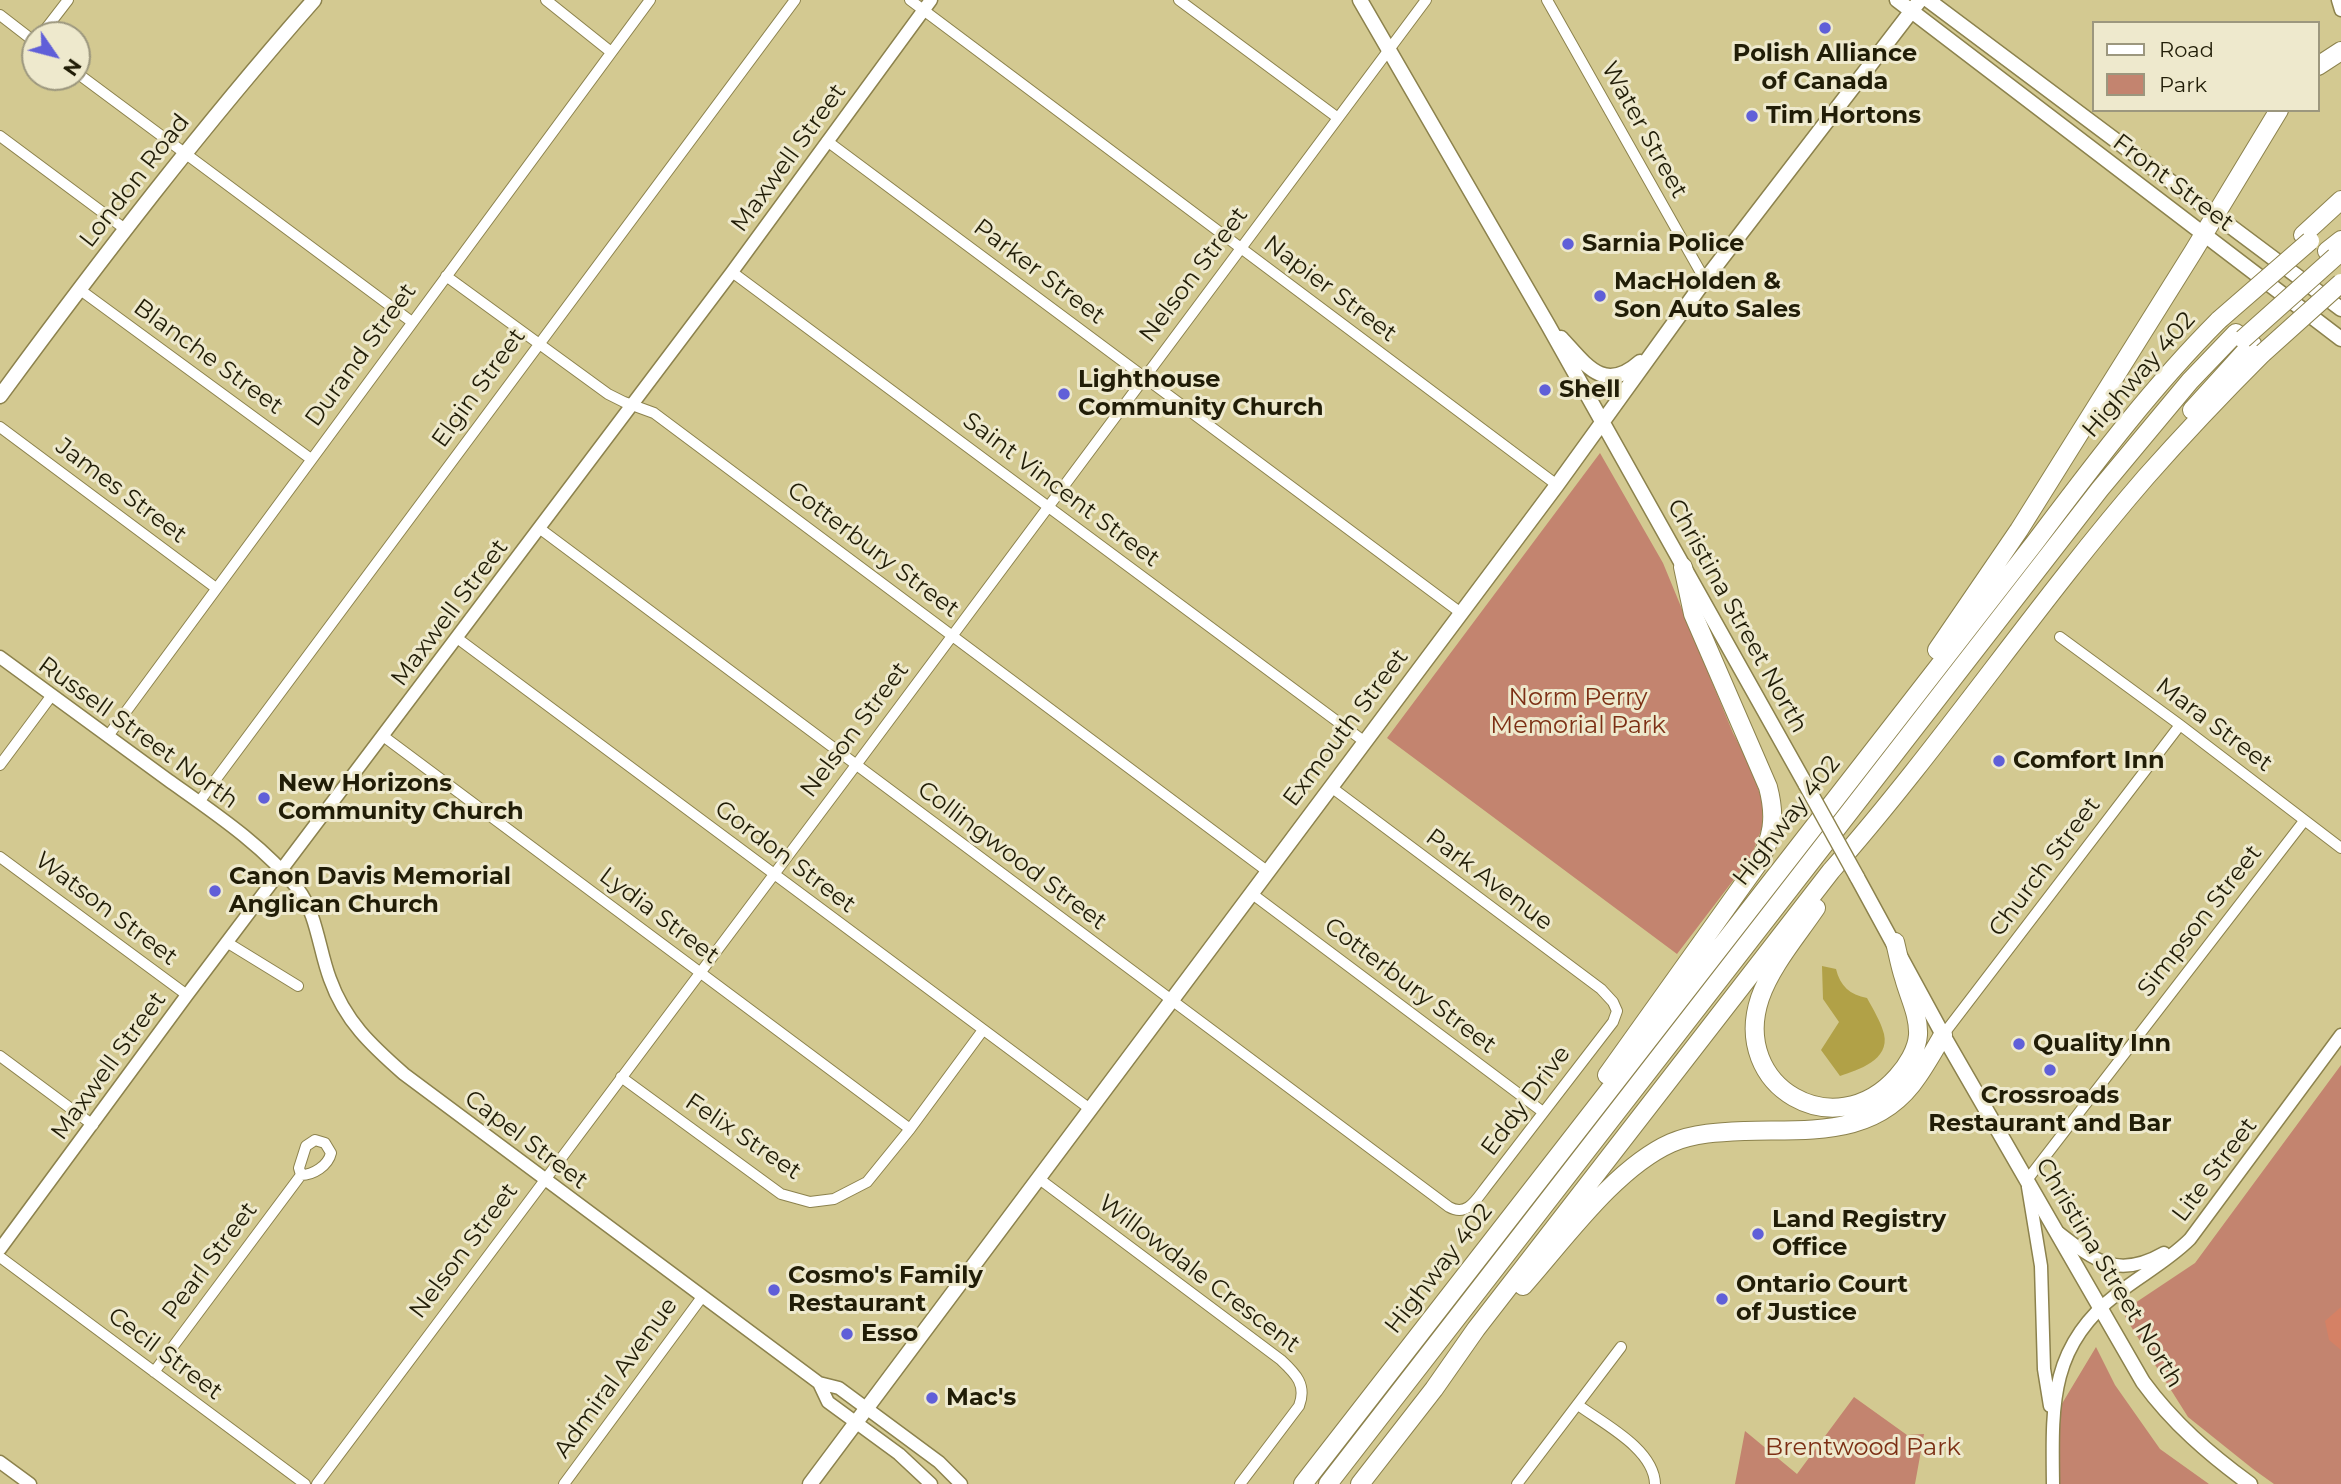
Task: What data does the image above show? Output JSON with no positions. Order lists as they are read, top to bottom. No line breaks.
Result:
{"streets":{"highway":["Highway 402"],"main road":["London Road","Front Street","Christina Street North","Exmouth Street"],"street":["Water Street","Maxwell Street","Parker Street","Nelson Street","Napier Street","Durand Street","Blanche Street","Elgin Street","Saint Vincent Street","James Street","Cotterbury Street","Mara Street","Russell Street North","Collingwood Street","Gordon Street","Church Street","Park Avenue","Watson Street","Lydia Street","Simpson Street","Eddy Drive","Felix Street","Capel Street","Lite Street","Pearl Street","Willowdale Crescent","Cecil Street","Admiral Avenue"]},"crossings":[["Water Street","Exmouth Street"],["Maxwell Street","Parker Street"],["Maxwell Street","Napier Street"],["Maxwell Street","Saint Vincent Street"],["Maxwell Street","Cotterbury Street"],["Maxwell Street","Russell Street North"],["Maxwell Street","Collingwood Street"],["Maxwell Street","Gordon Street"],["Maxwell Street","Watson Street"],["Maxwell Street","Lydia Street"],["Maxwell Street","Capel Street"],["London Road","Blanche Street"],["Front Street","Exmouth Street"],["Parker Street","Nelson Street"],["Parker Street","Exmouth Street"],["Nelson Street","Napier Street"],["Nelson Street","Saint Vincent Street"],["Nelson Street","Cotterbury Street"],["Nelson Street","Christina Street North"],["Nelson Street","Collingwood Street"],["Nelson Street","Gordon Street"],["Nelson Street","Lydia Street"],["Nelson Street","Felix Street"],["Nelson Street","Capel Street"],["Napier Street","Exmouth Street"],["Durand Street","Blanche Street"],["Durand Street","James Street"],["Durand Street","Cotterbury Street"],["Durand Street","Russell Street North"],["Elgin Street","Cotterbury Street"],["Elgin Street","Russell Street North"],["Saint Vincent Street","Exmouth Street"],["Cotterbury Street","Exmouth Street"],["Cotterbury Street","Eddy Drive"],["Christina Street North","Exmouth Street"],["Christina Street North","Church Street"],["Christina Street North","Simpson Street"],["Christina Street North","Lite Street"],["Mara Street","Church Street"],["Mara Street","Simpson Street"],["Exmouth Street","Collingwood Street"],["Exmouth Street","Gordon Street"],["Exmouth Street","Park Avenue"],["Exmouth Street","Capel Street"],["Exmouth Street","Willowdale Crescent"],["Russell Street North","Capel Street"],["Collingwood Street","Eddy Drive"],["Gordon Street","Felix Street"],["Park Avenue","Eddy Drive"],["Lydia Street","Felix Street"],["Capel Street","Admiral Avenue"],["Pearl Street","Cecil Street"]],"parks":["Norm Perry Memorial Park","Brentwood Park"],"places":["Polish Alliance of Canada","Tim Hortons","Sarnia Police","MacHolden & Son Auto Sales","Shell","Lighthouse Community Church","Comfort Inn","New Horizons Community Church","Canon Davis Memorial Anglican Church","Quality Inn","Crossroads Restaurant and Bar","Land Registry Office","Cosmo's Family Restaurant","Ontario Court of Justice","Esso","Mac's"],"legend":["Road","Park"],"north":"bottom right"}
